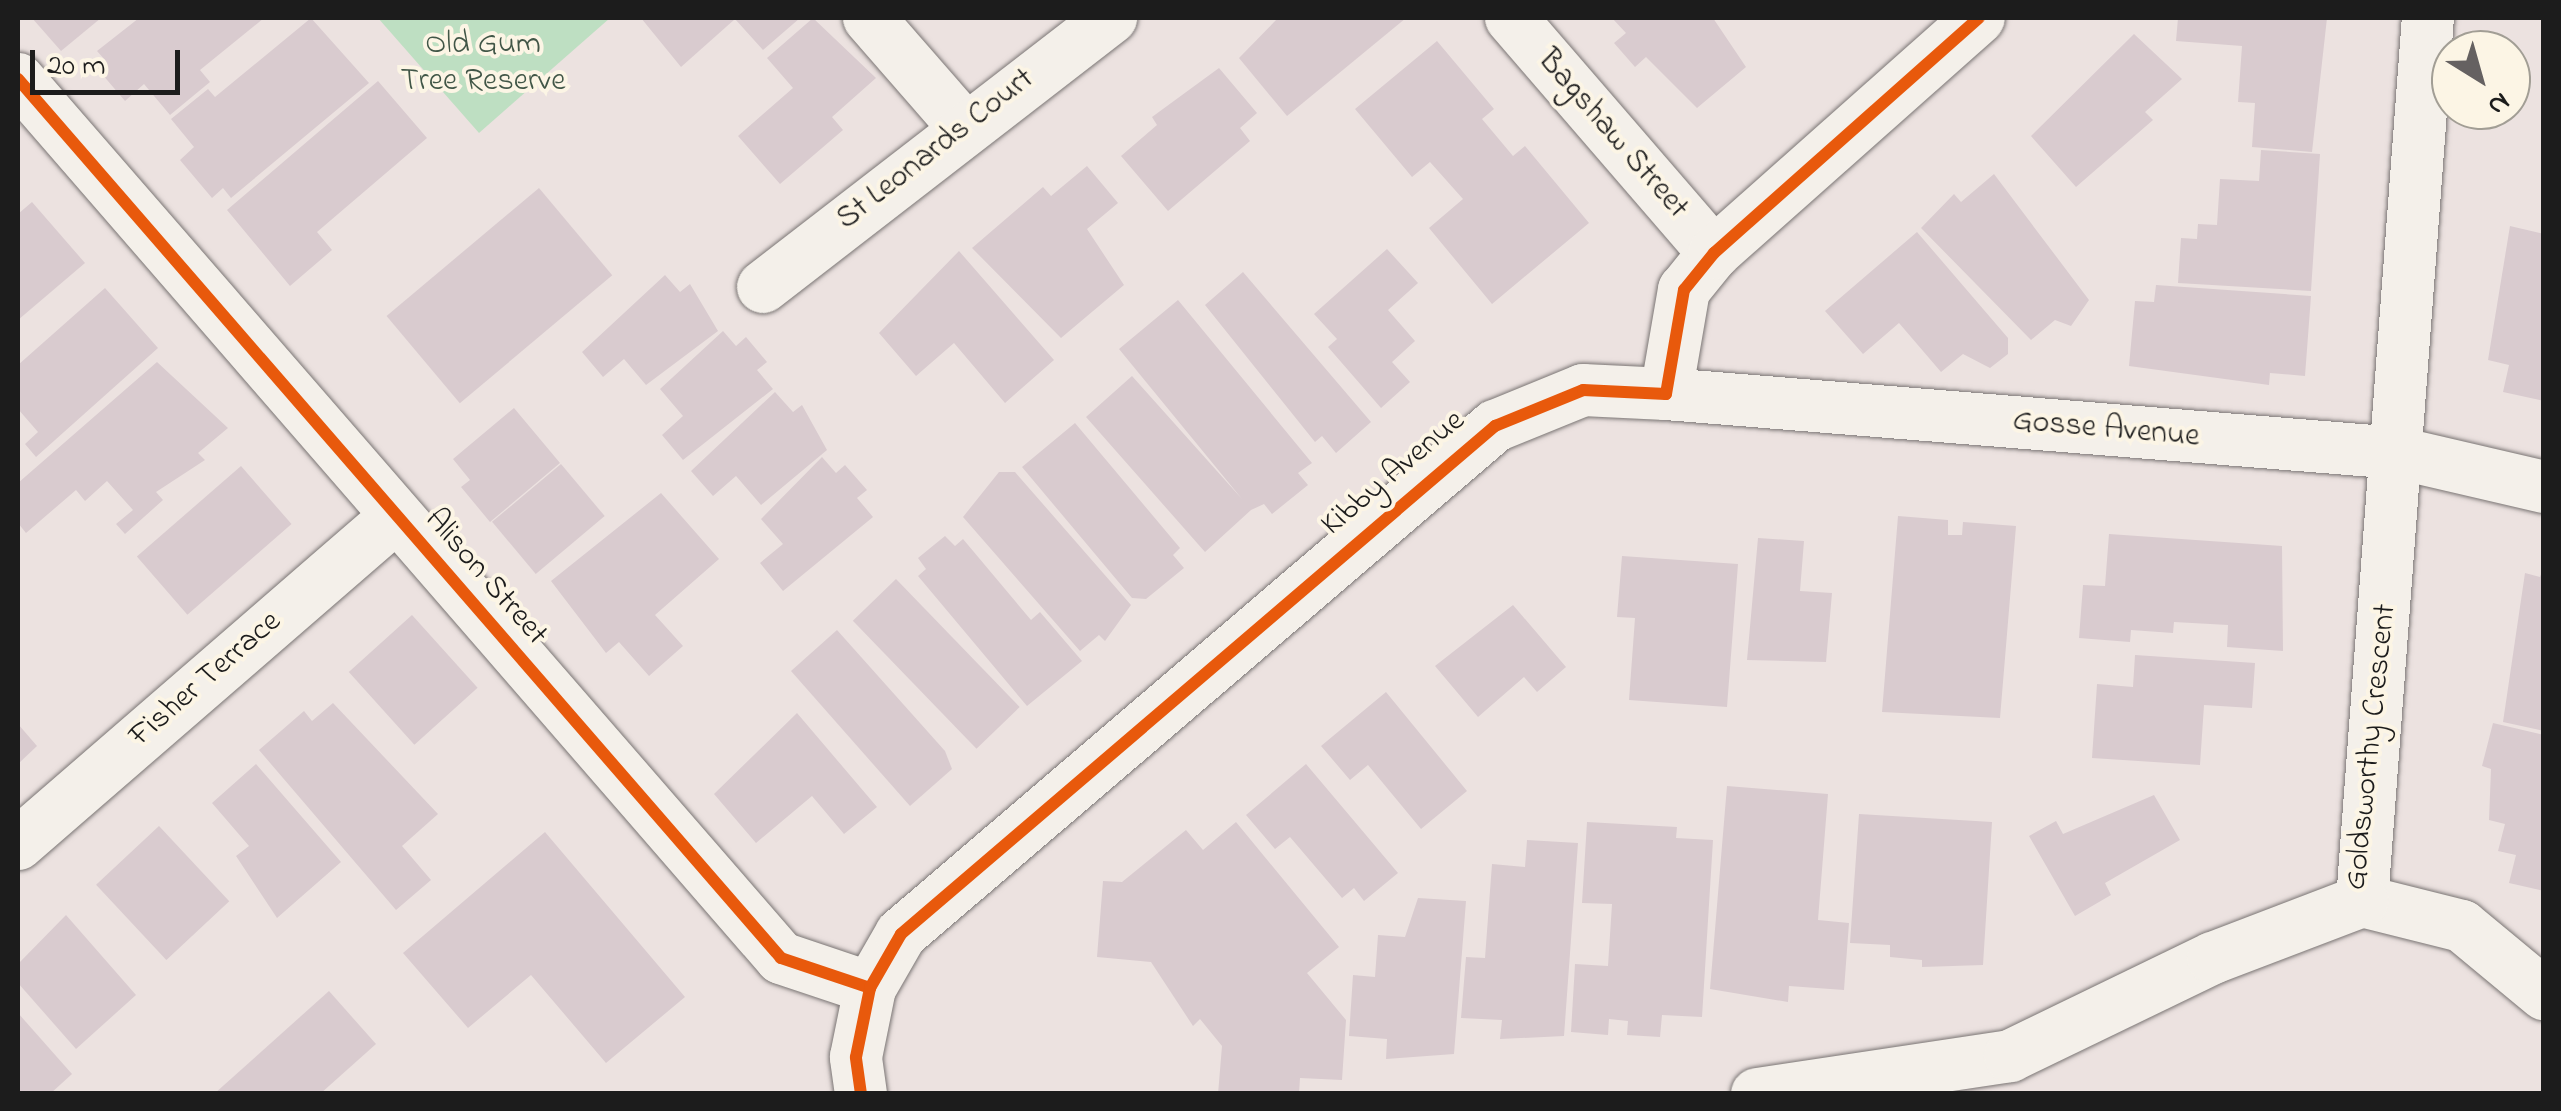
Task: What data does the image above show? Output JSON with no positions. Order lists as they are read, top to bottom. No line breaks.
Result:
{"streets":{"street":["Bagshaw Street","St Leonards Court","Gosse Avenue","Kibby Avenue","Alison Street","Fisher Terrace","Goldsworthy Crescent"]},"crossings":[["Gosse Avenue","Kibby Avenue"],["Gosse Avenue","Goldsworthy Crescent"],["Kibby Avenue","Alison Street"],["Alison Street","Fisher Terrace"]],"parks":["Old Gum Tree Reserve"],"scale_bar":"20 m","north":"bottom right"}
